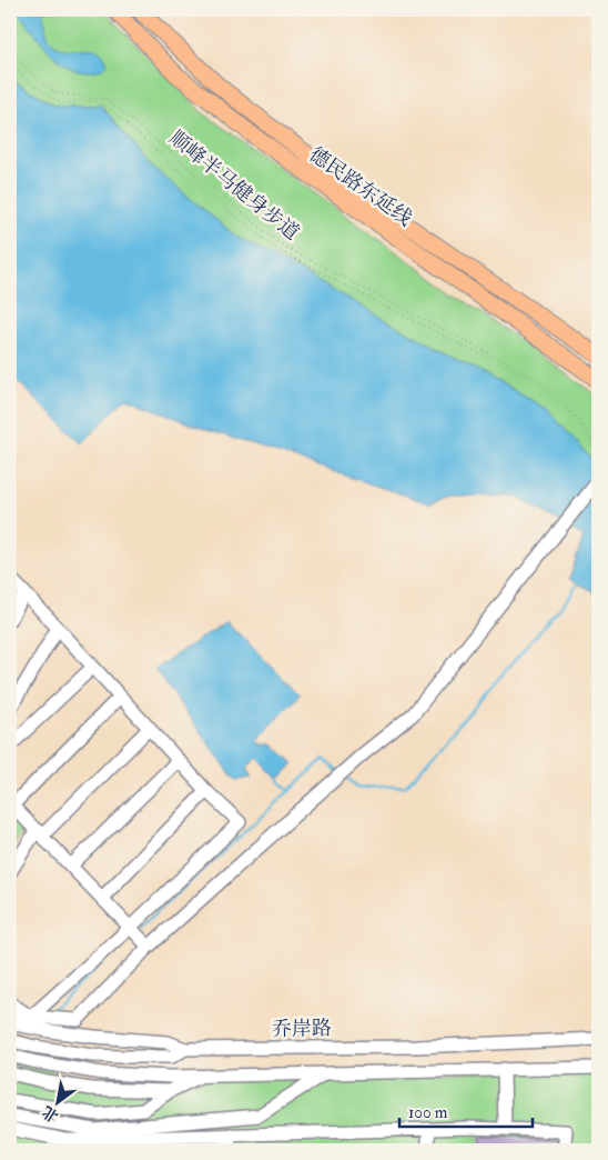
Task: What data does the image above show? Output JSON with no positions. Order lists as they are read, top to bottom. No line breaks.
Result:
{"streets":{"main road":["德民路东延线"],"street":["乔岸路"],"path":["顺峰半马健身步道"]},"scale_bar":"100 m","north":"bottom left"}
